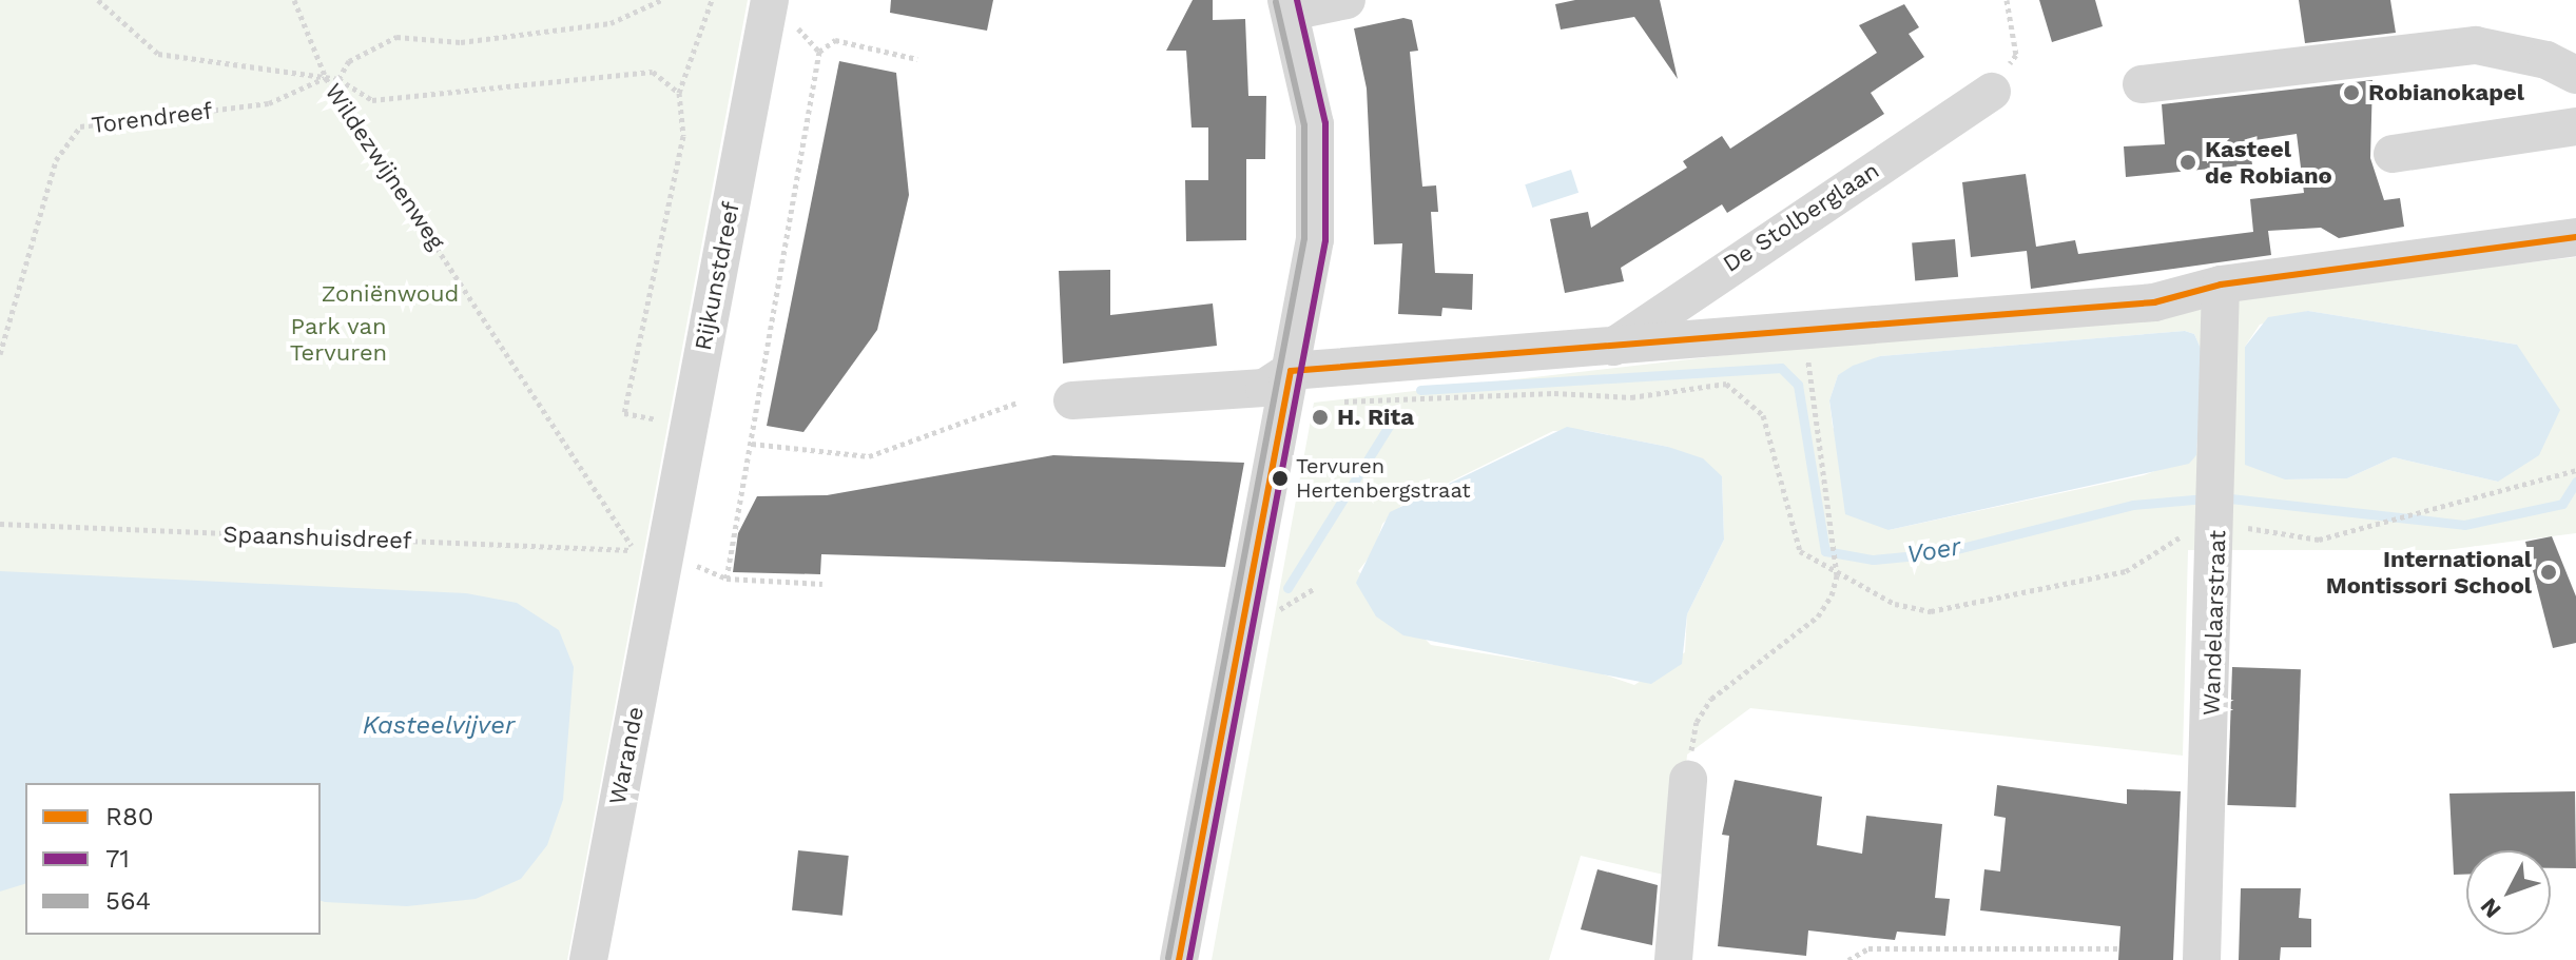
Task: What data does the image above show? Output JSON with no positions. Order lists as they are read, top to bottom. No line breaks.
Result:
{"streets":{"street":["De Stolberglaan","Rijkunstdreef","Wandelaarstraat","Warande"],"path":["Torendreef","Wildezwijnenweg","Spaanshuisdreef"]},"crossings":[["Torendreef","Wildezwijnenweg"],["Wildezwijnenweg","Rijkunstdreef"],["Wildezwijnenweg","Spaanshuisdreef"],["Wildezwijnenweg","Warande"],["Rijkunstdreef","Spaanshuisdreef"],["Rijkunstdreef","Warande"],["Spaanshuisdreef","Warande"]],"water":["Voer","Kasteelvijver"],"parks":["Zoniënwoud","Park van Tervuren"],"places":["Robianokapel","Kasteel de Robiano","H. Rita","Tervuren Hertenbergstraat","International Montissori School"],"lines":["transit line 71","transit line 564","transit line R80"],"legend":["R80","71","564"],"north":"bottom left"}
